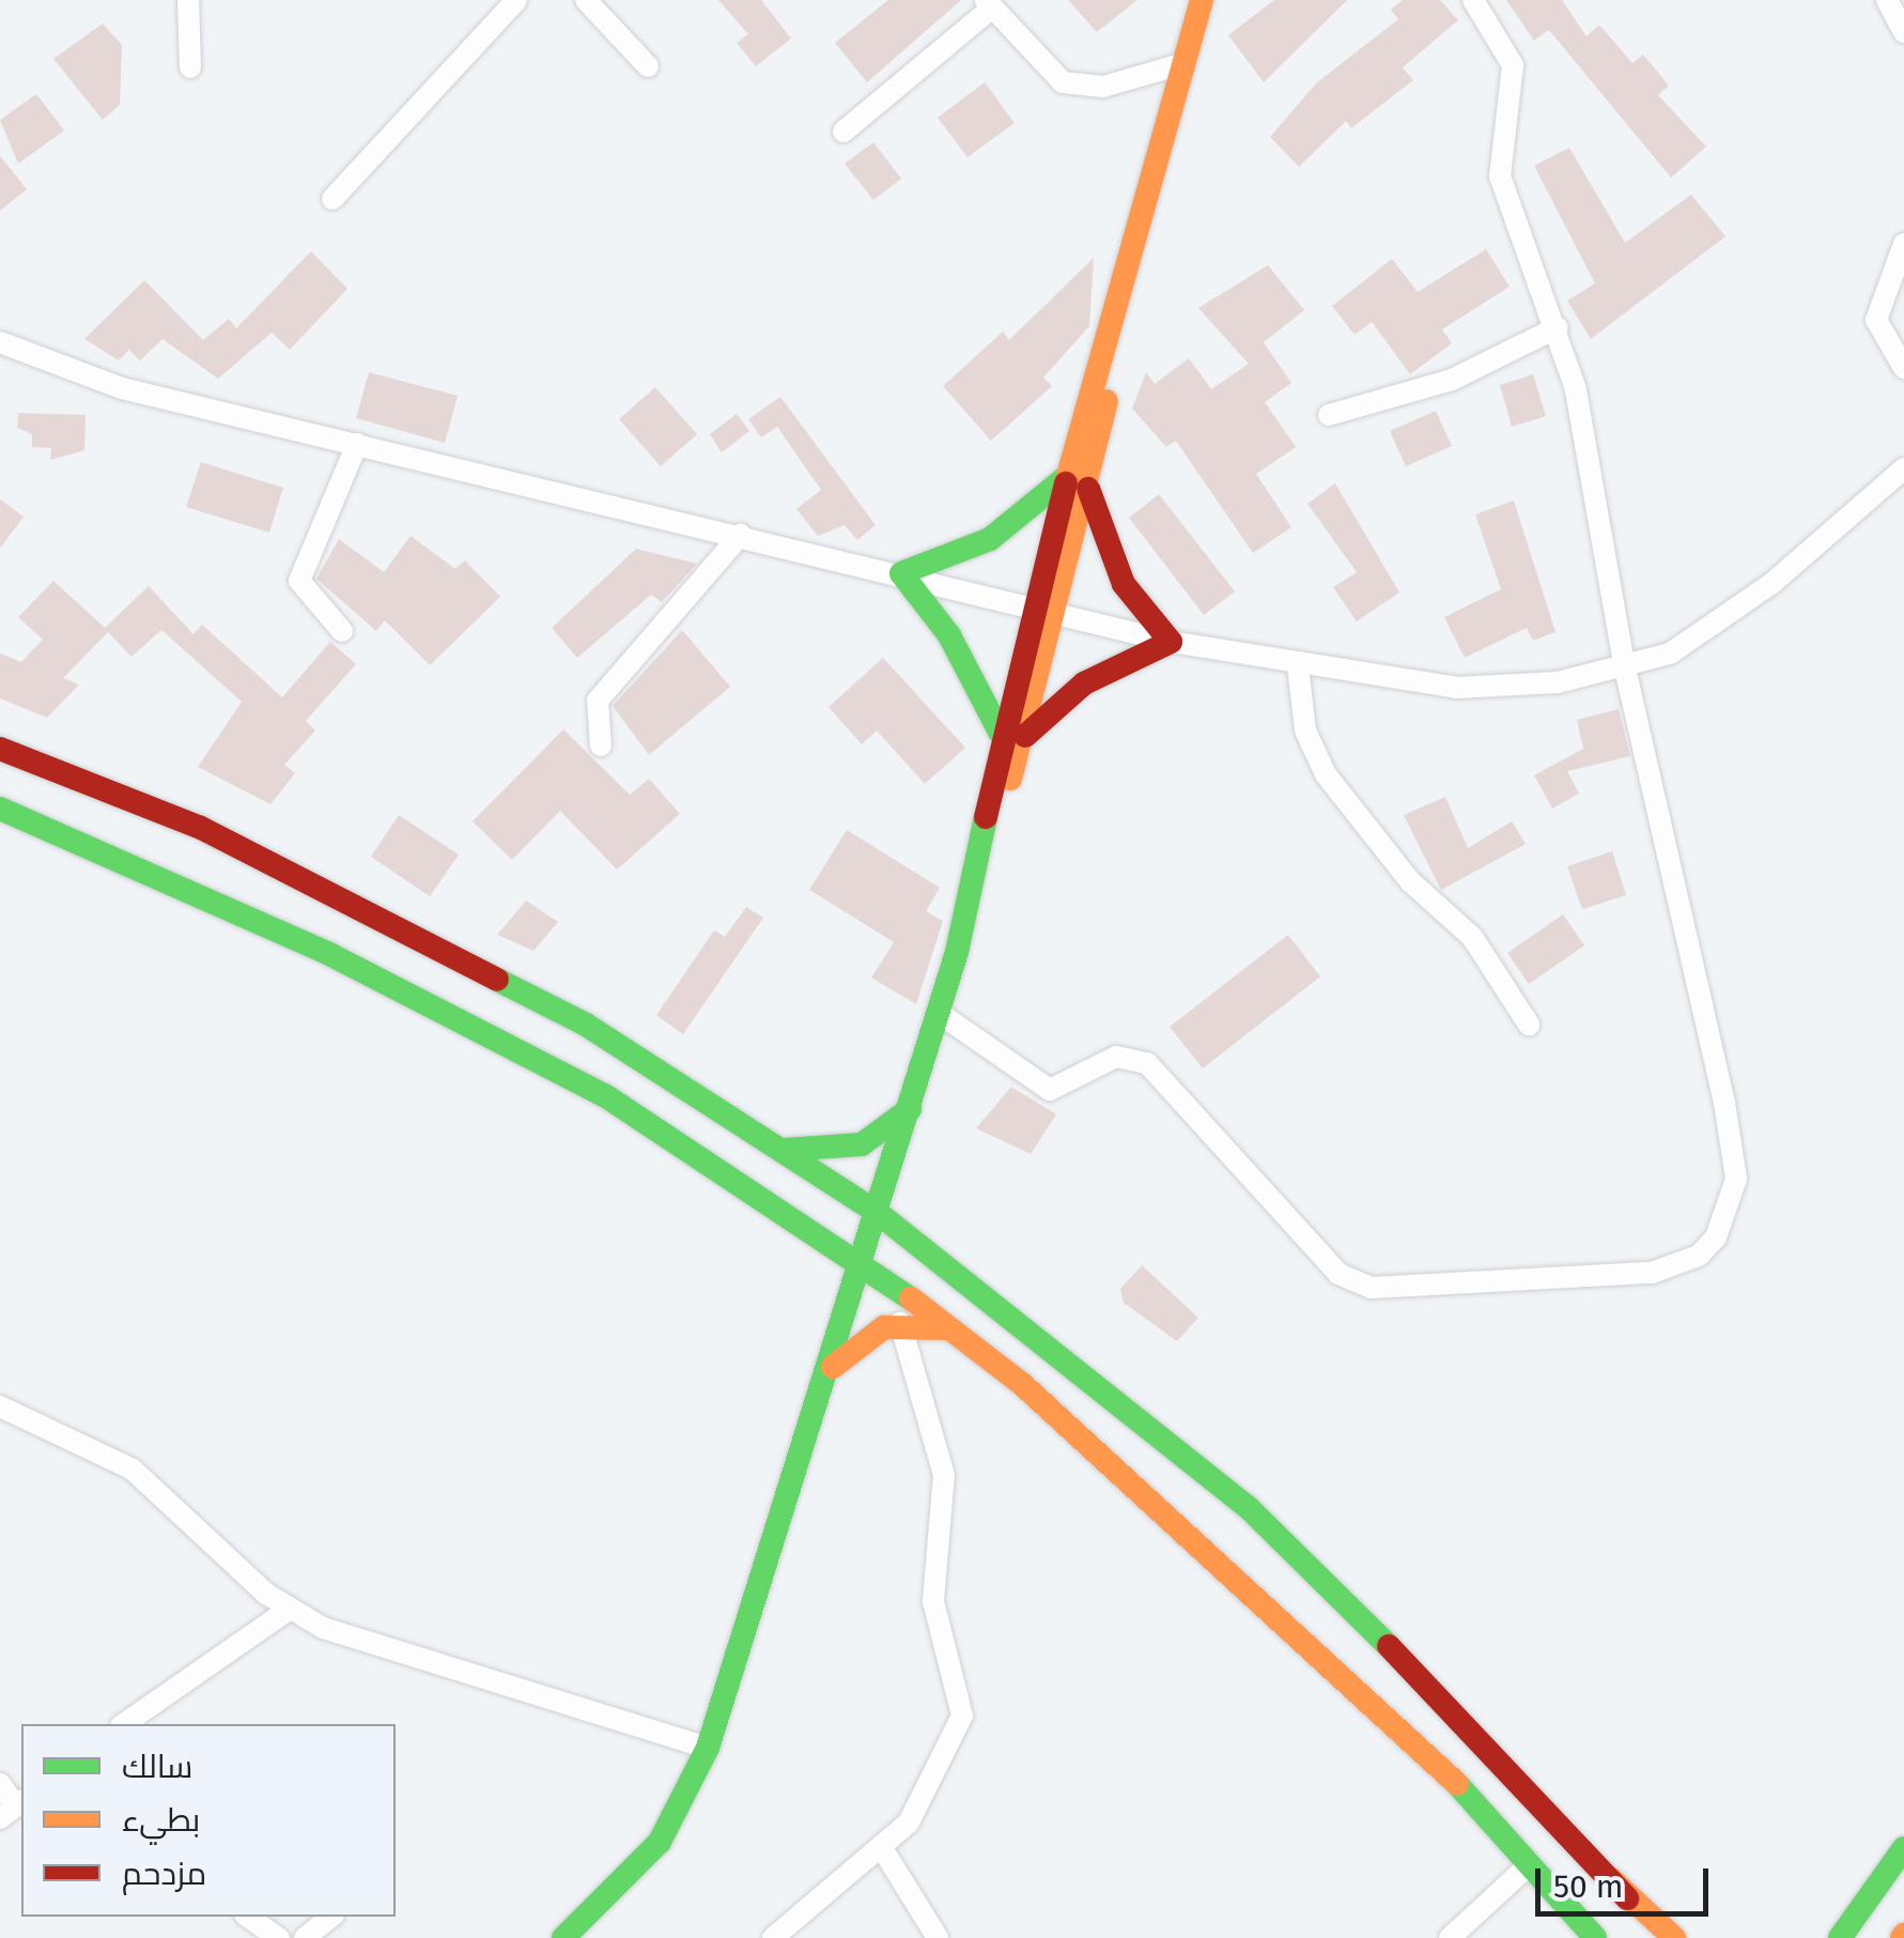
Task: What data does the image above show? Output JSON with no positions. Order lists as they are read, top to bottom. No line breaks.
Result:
{"legend":["سالك","بطيء","مزدحم"],"scale_bar":"50 m"}
